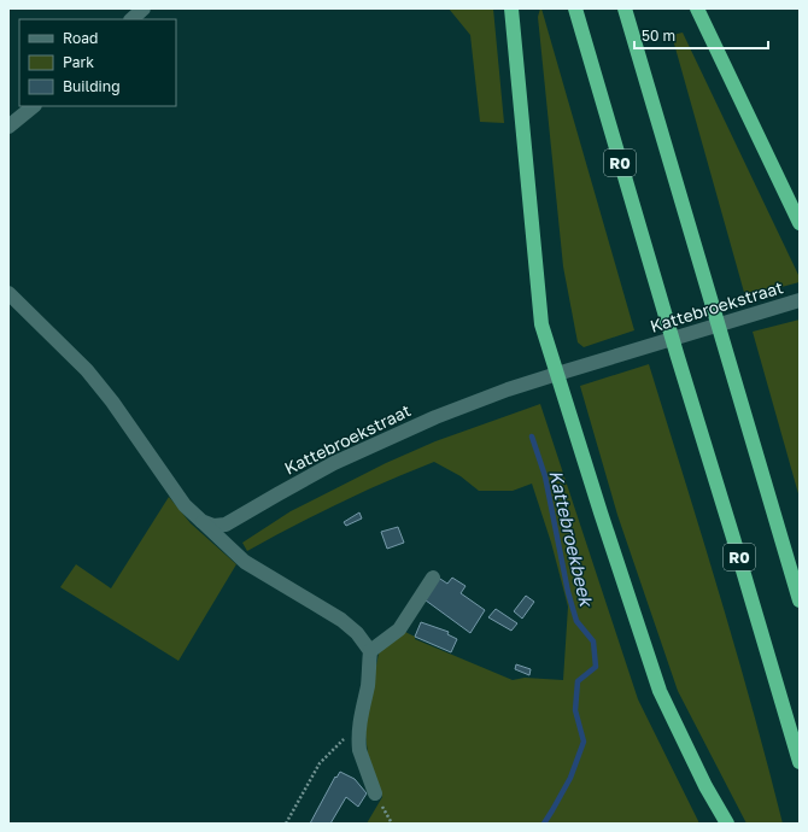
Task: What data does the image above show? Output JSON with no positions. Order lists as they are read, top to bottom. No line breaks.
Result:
{"streets":{"highway":["R0"],"street":["Kattebroekstraat"]},"water":["Kattebroekbeek"],"legend":["Road","Park","Building"],"scale_bar":"50 m"}
